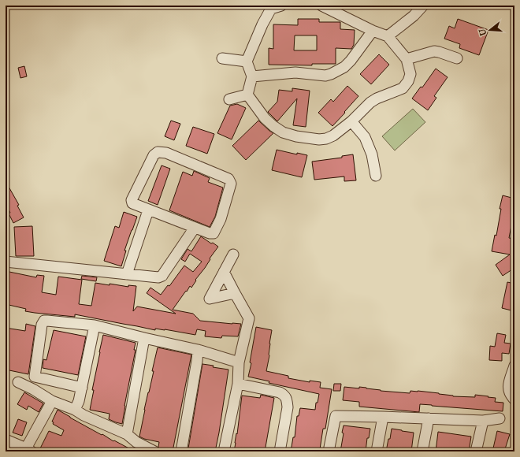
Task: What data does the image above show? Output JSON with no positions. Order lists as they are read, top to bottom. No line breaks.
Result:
{"north":"left"}
